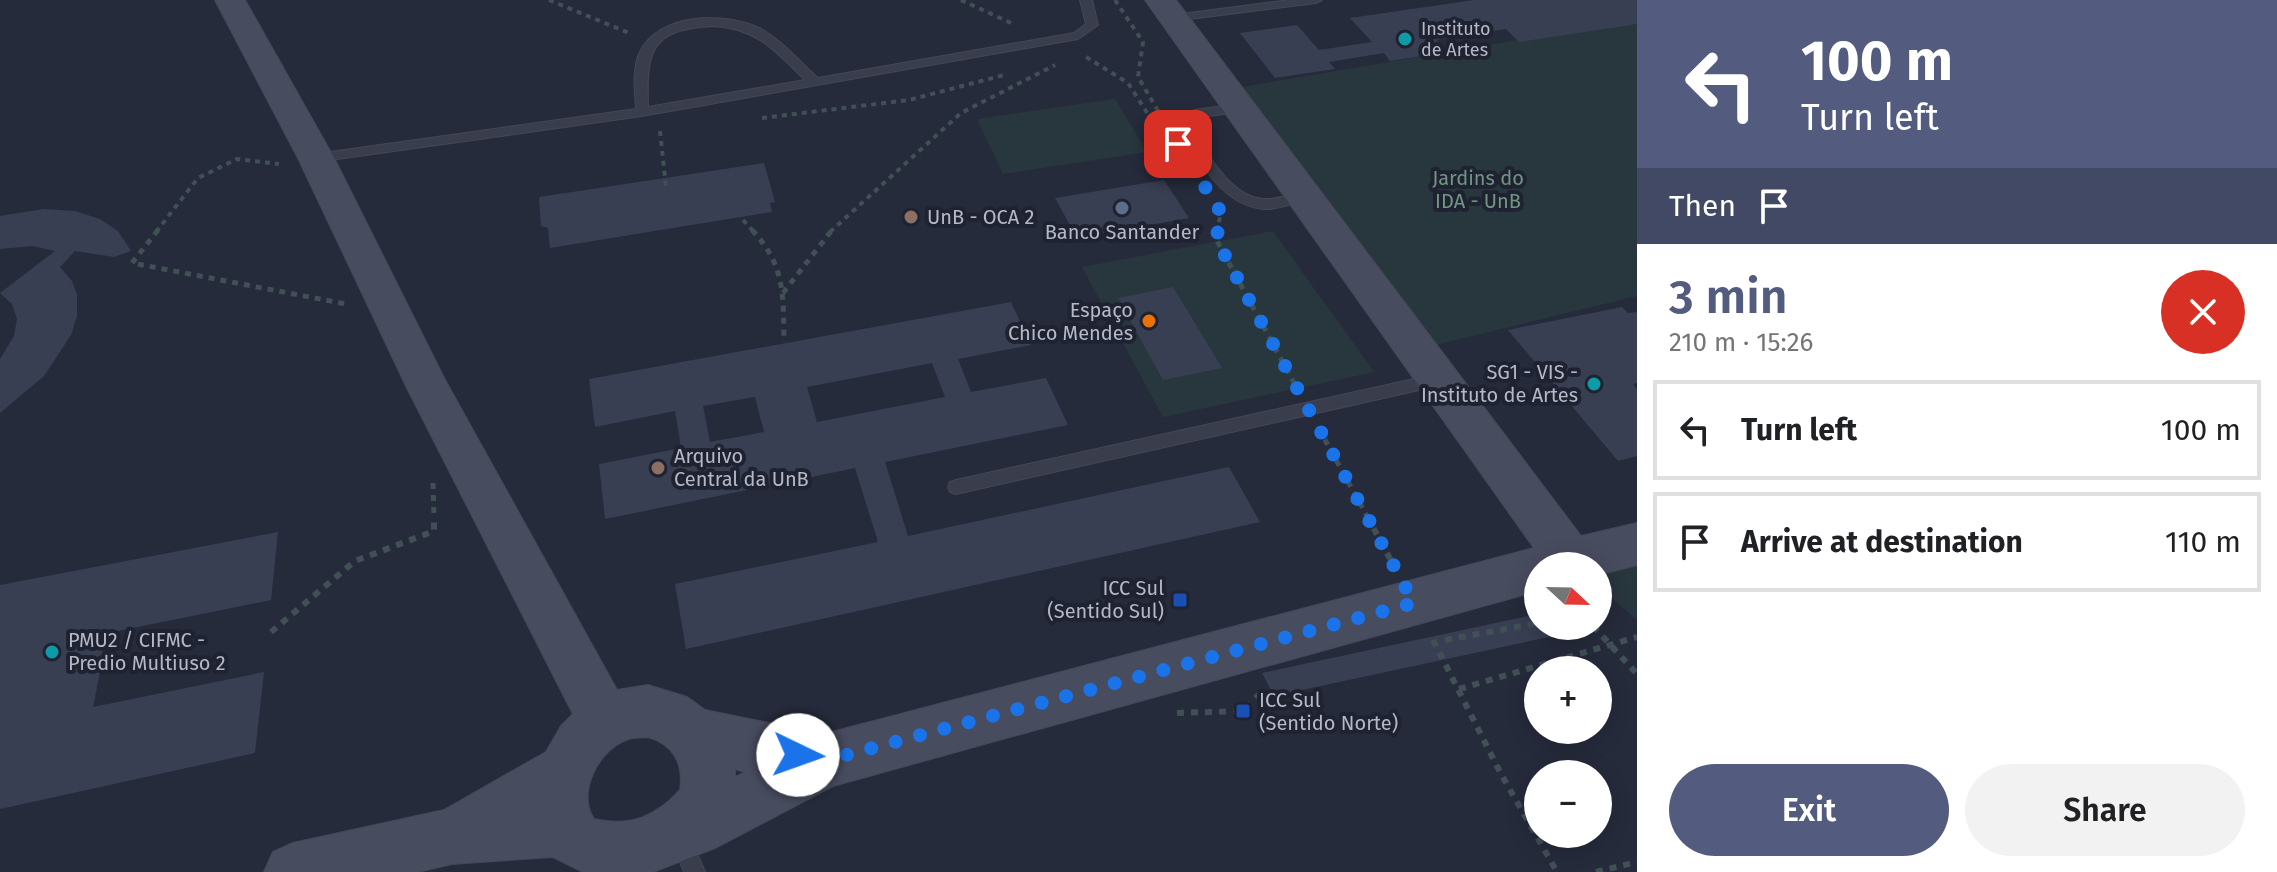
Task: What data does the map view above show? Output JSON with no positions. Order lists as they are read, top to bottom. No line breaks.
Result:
{"parks":["Jardins do IDA - UnB"],"places":{"other":["Instituto de Artes","Banco Santander","UnB - OCA 2","Espaço Chico Mendes","SG1 - VIS - Instituto de Artes","Arquivo Central da UnB","PMU2 / CIFMC - Predio Multiuso 2"],"transit":["ICC Sul (Sentido Sul)","ICC Sul (Sentido Norte)"]},"north":"right","page":{"turn":["100 m","Turn left"],"then":"Then","heading":["3 min","210 m · 15:26"],"list":[{"name":"Turn left","value":"100 m"},{"name":"Arrive at destination","value":"110 m"}],"map_buttons":["+","−"],"buttons":["Exit","Share"]}}
